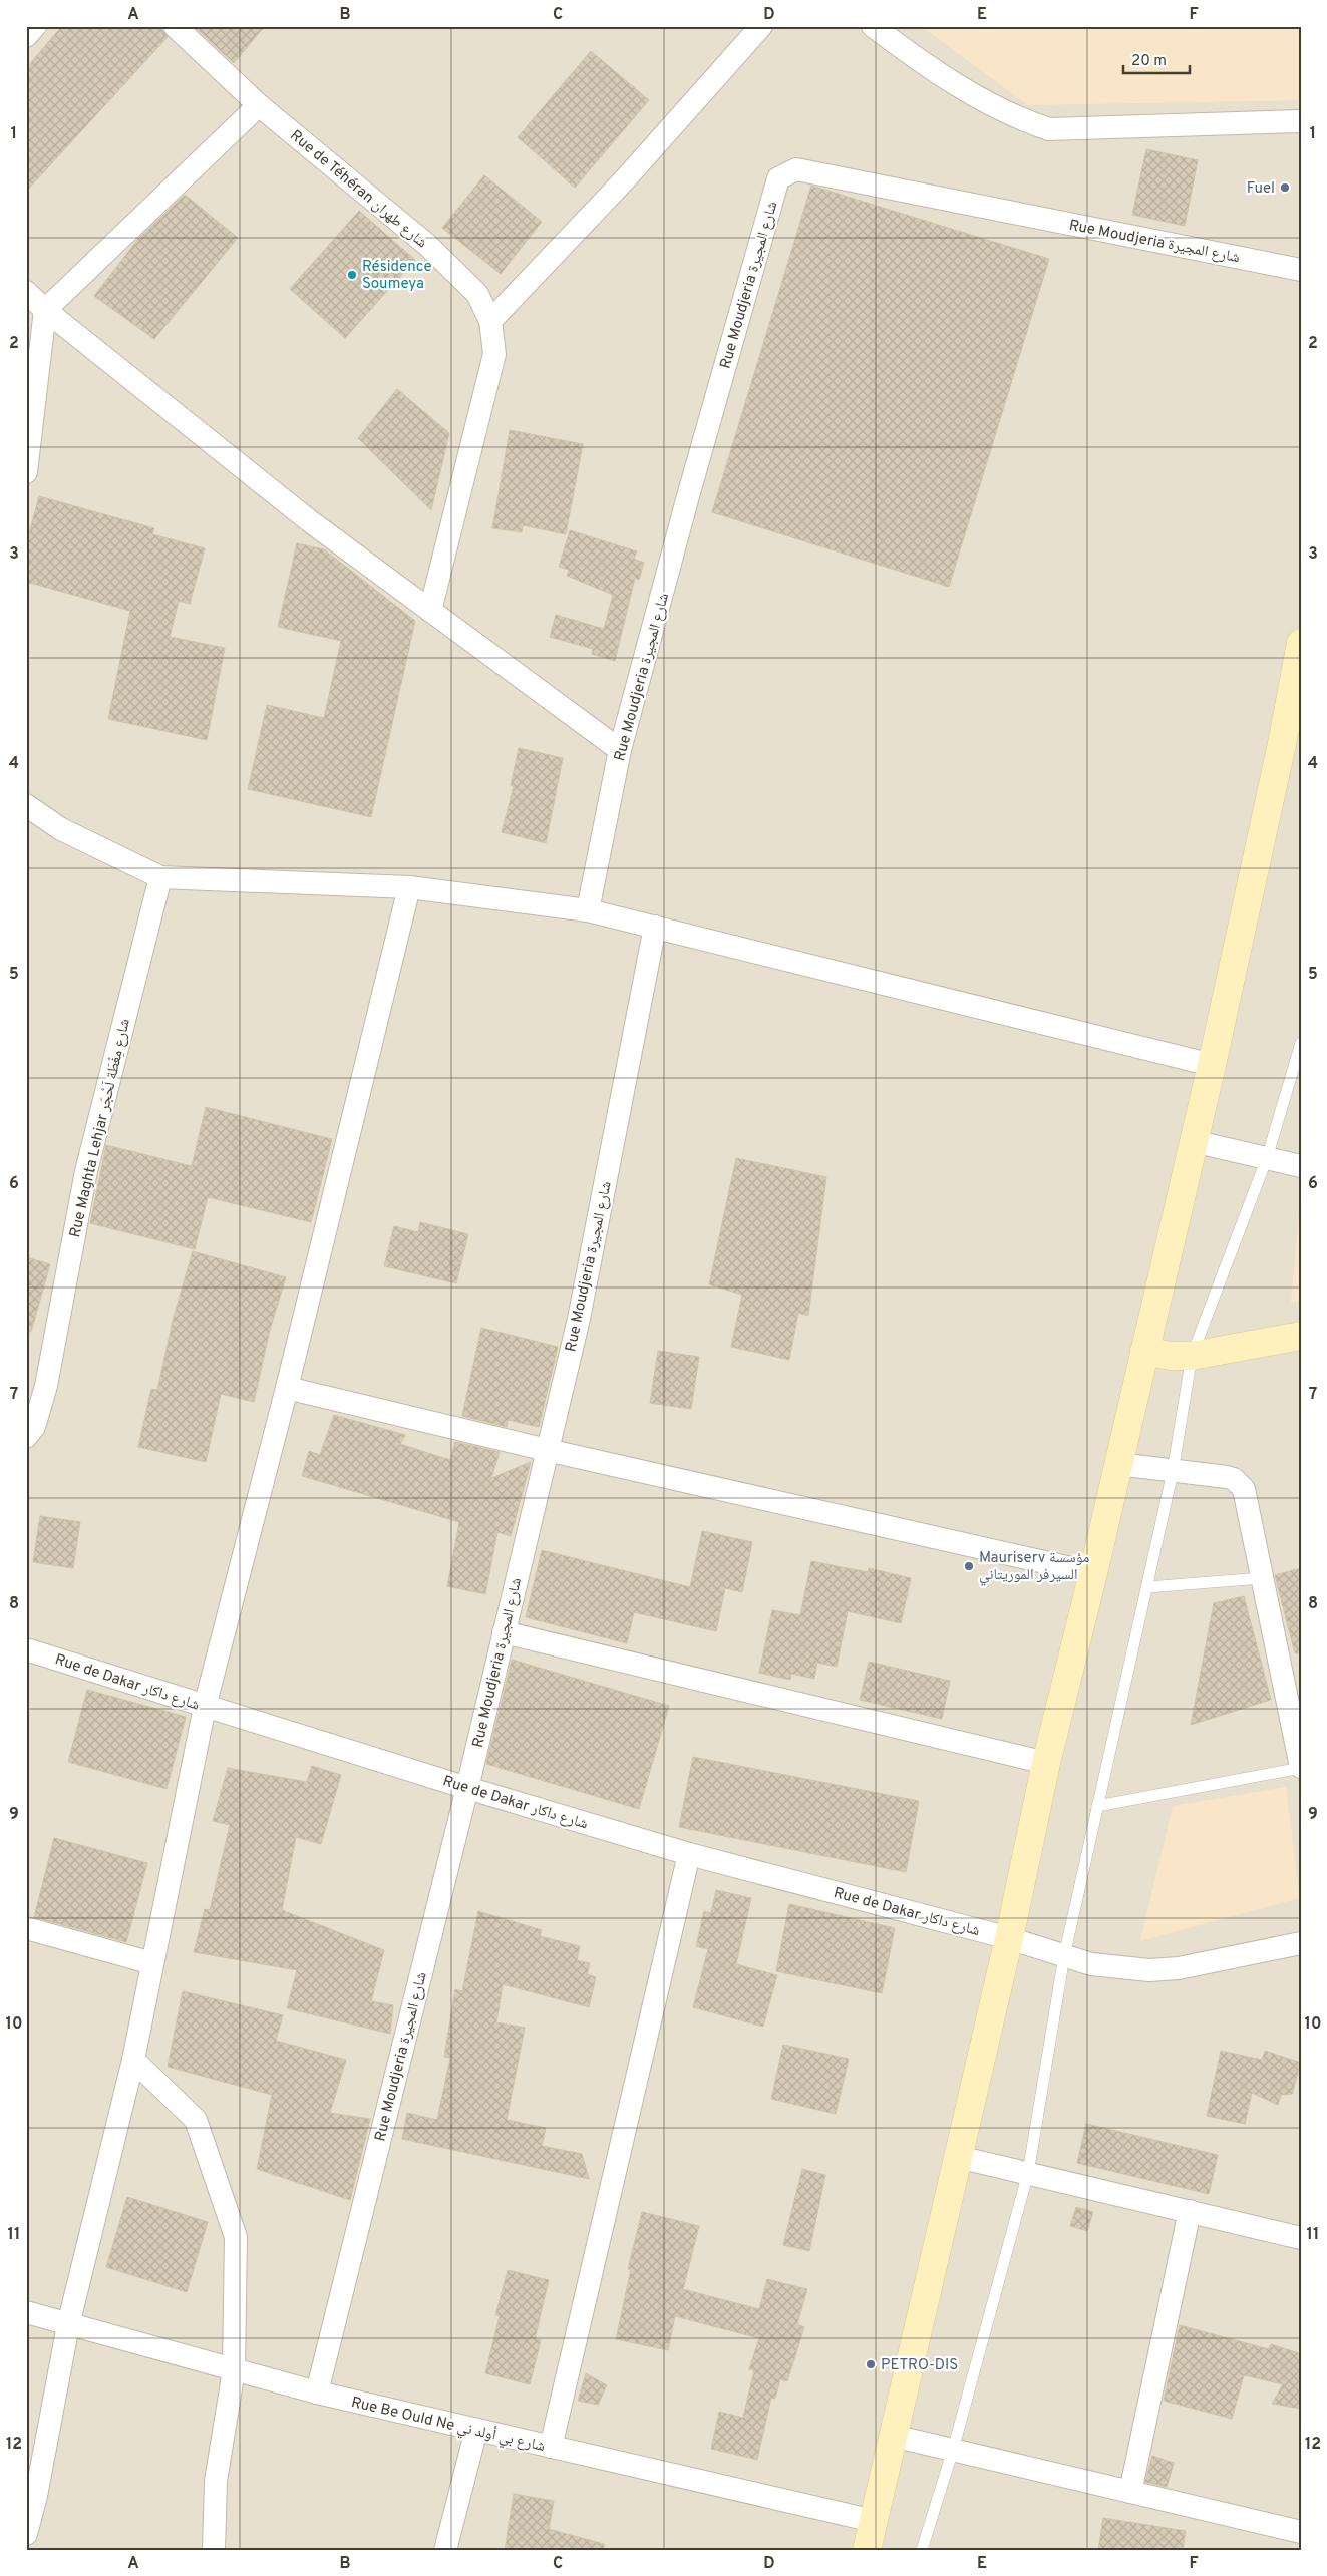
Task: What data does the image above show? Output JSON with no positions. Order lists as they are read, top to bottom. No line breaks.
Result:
{"streets":{"street":["Rue de Téhéran شارع طهران","Rue Moudjeria شارع المجيرة","Rue Maghta Lehjar شارع مِغْطَة لَحْجَر","Rue de Dakar شارع داكار","Rue Be Ould Ne شارع بي أولد ني"]},"crossings":[["Rue Moudjeria شارع المجيرة","Rue de Dakar شارع داكار"],["Rue Moudjeria شارع المجيرة","Rue Be Ould Ne شارع بي أولد ني"]],"places":["Fuel","Résidence Soumeya","Mauriserv مؤسسة السيرفر الموريتاني","PETRO-DIS"],"scale_bar":"20 m","grid":{"columns":["A","B","C","D","E","F"],"rows":["1","2","3","4","5","6","7","8","9","10","11","12"]}}
